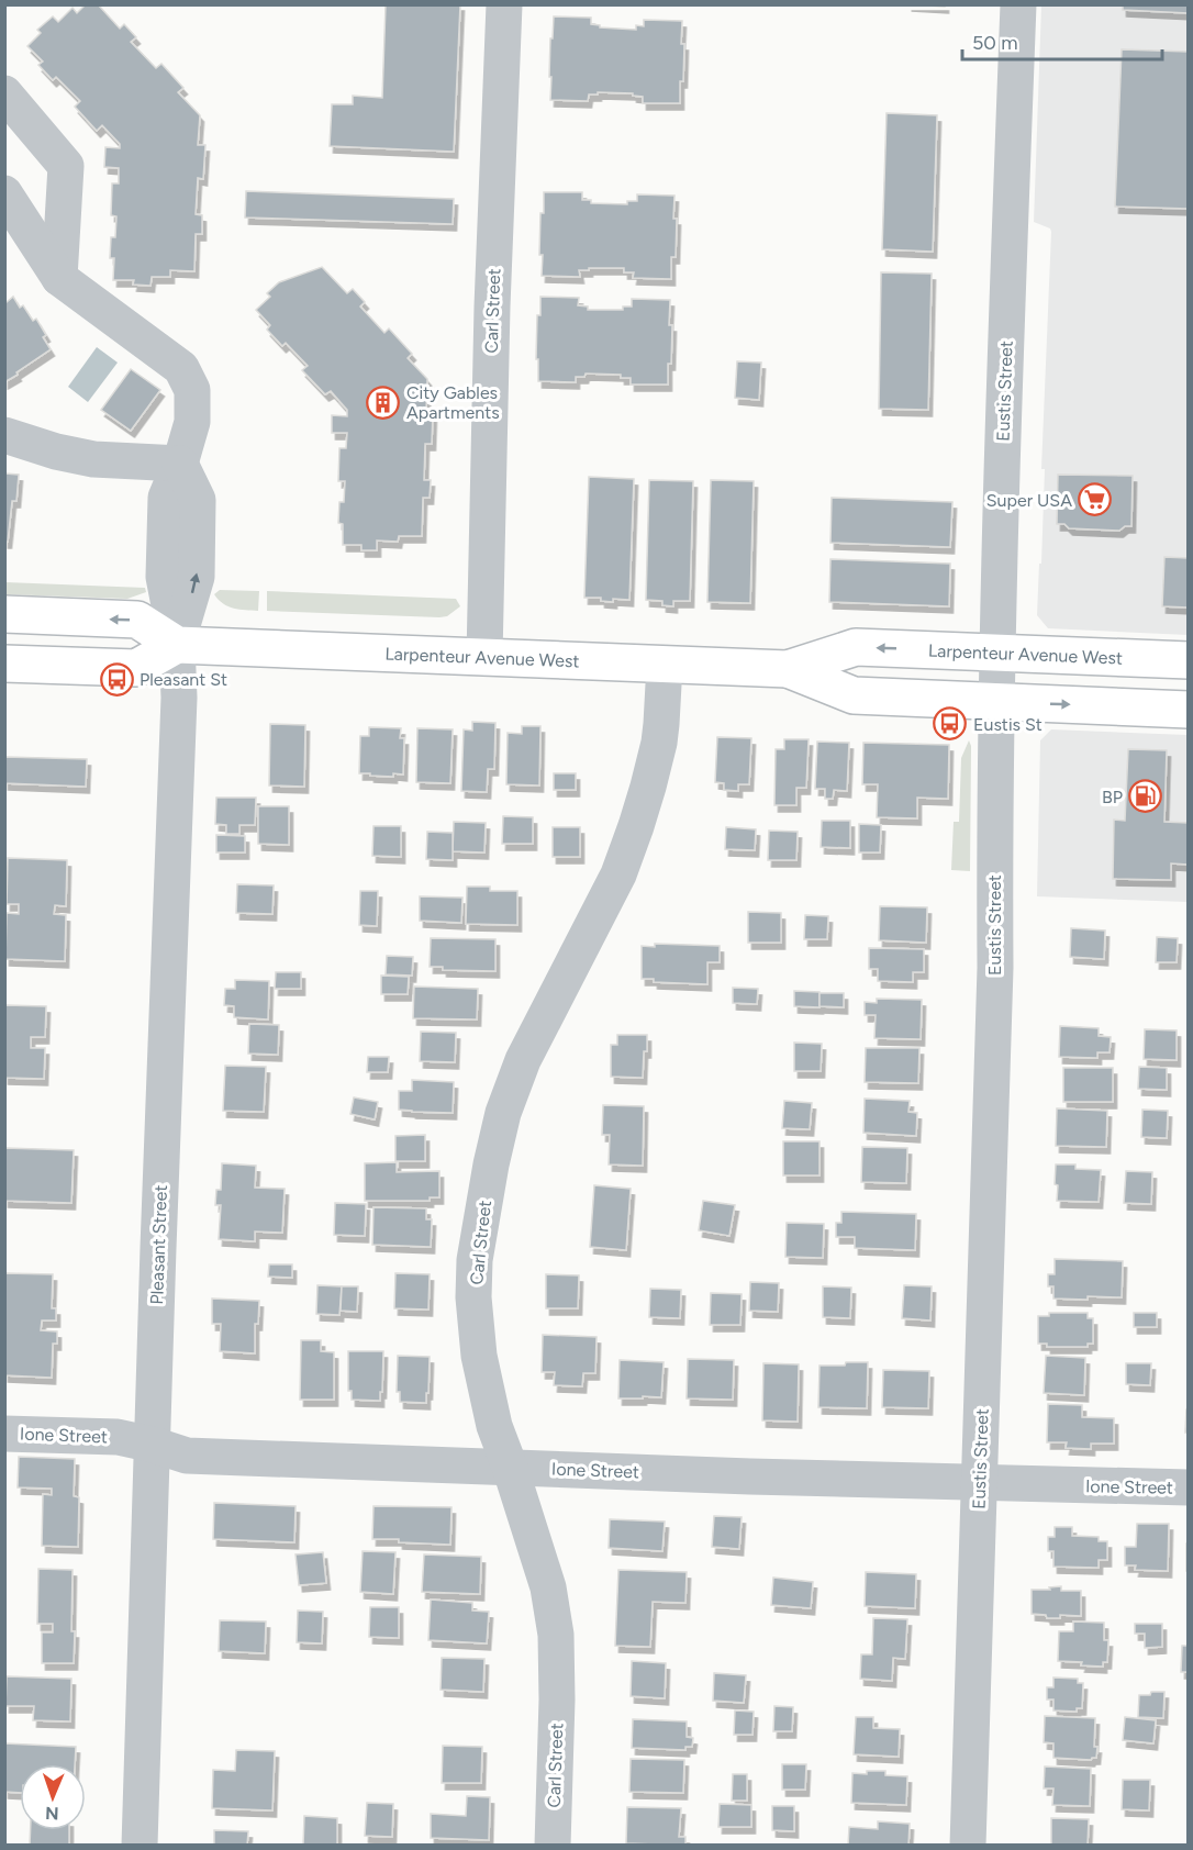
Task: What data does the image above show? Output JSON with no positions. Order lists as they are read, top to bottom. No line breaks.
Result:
{"streets":{"main road":["Larpenteur Avenue West"],"street":["Carl Street","Eustis Street","Pleasant Street","Ione Street"]},"crossings":[["Carl Street","Larpenteur Avenue West"],["Carl Street","Ione Street"],["Eustis Street","Larpenteur Avenue West"],["Eustis Street","Ione Street"],["Larpenteur Avenue West","Pleasant Street"],["Pleasant Street","Ione Street"]],"places":{"building":["City Gables Apartments"],"supermarket":["Super USA"],"bus stop":["Pleasant St","Eustis St"],"fuel station":["BP"]},"scale_bar":"50 m","north":"bottom"}
